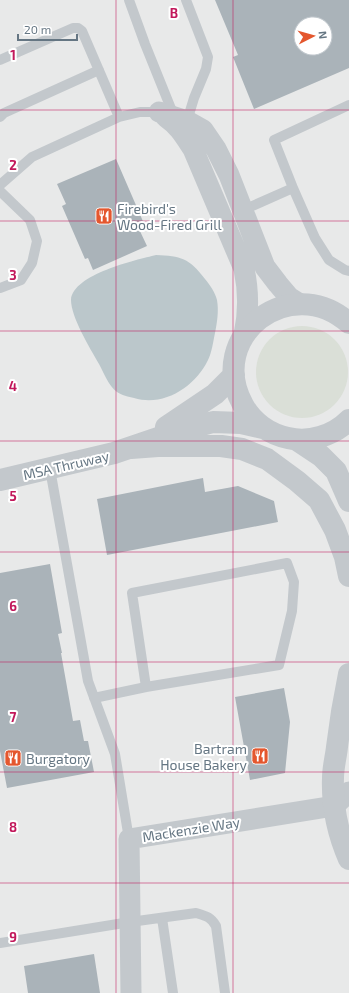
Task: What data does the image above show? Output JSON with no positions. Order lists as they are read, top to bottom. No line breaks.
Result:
{"streets":{"street":["MSA Thruway","Mackenzie Way"]},"places":{"restaurant":["Firebird's Wood-Fired Grill","Bartram House Bakery","Burgatory"]},"scale_bar":"20 m","north":"right","grid":{"columns":["B"],"rows":["1","2","3","4","5","6","7","8","9"]}}
